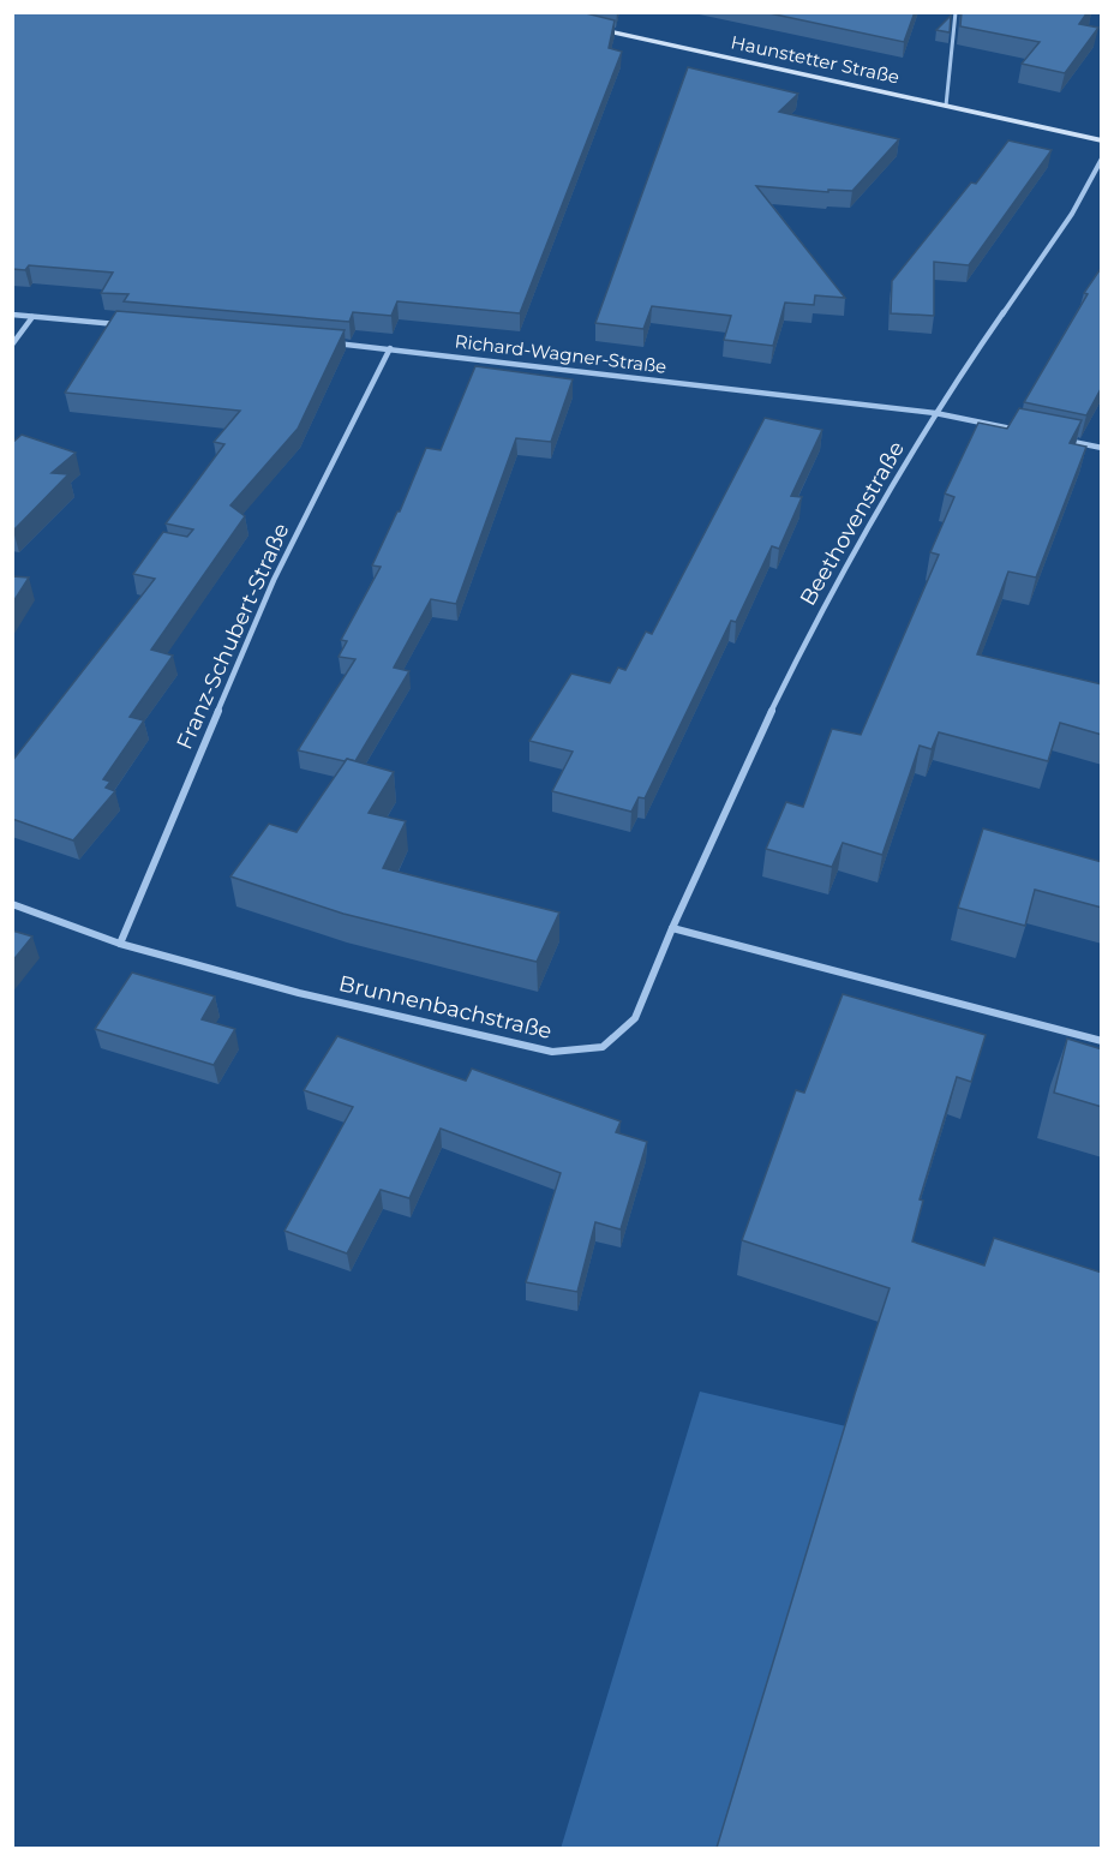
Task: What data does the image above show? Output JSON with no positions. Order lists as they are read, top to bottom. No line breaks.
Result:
{"streets":{"main road":["Haunstetter Straße"],"street":["Richard-Wagner-Straße","Beethovenstraße","Franz-Schubert-Straße","Brunnenbachstraße"]},"crossings":[["Richard-Wagner-Straße","Beethovenstraße"],["Richard-Wagner-Straße","Franz-Schubert-Straße"],["Beethovenstraße","Brunnenbachstraße"],["Franz-Schubert-Straße","Brunnenbachstraße"]]}
